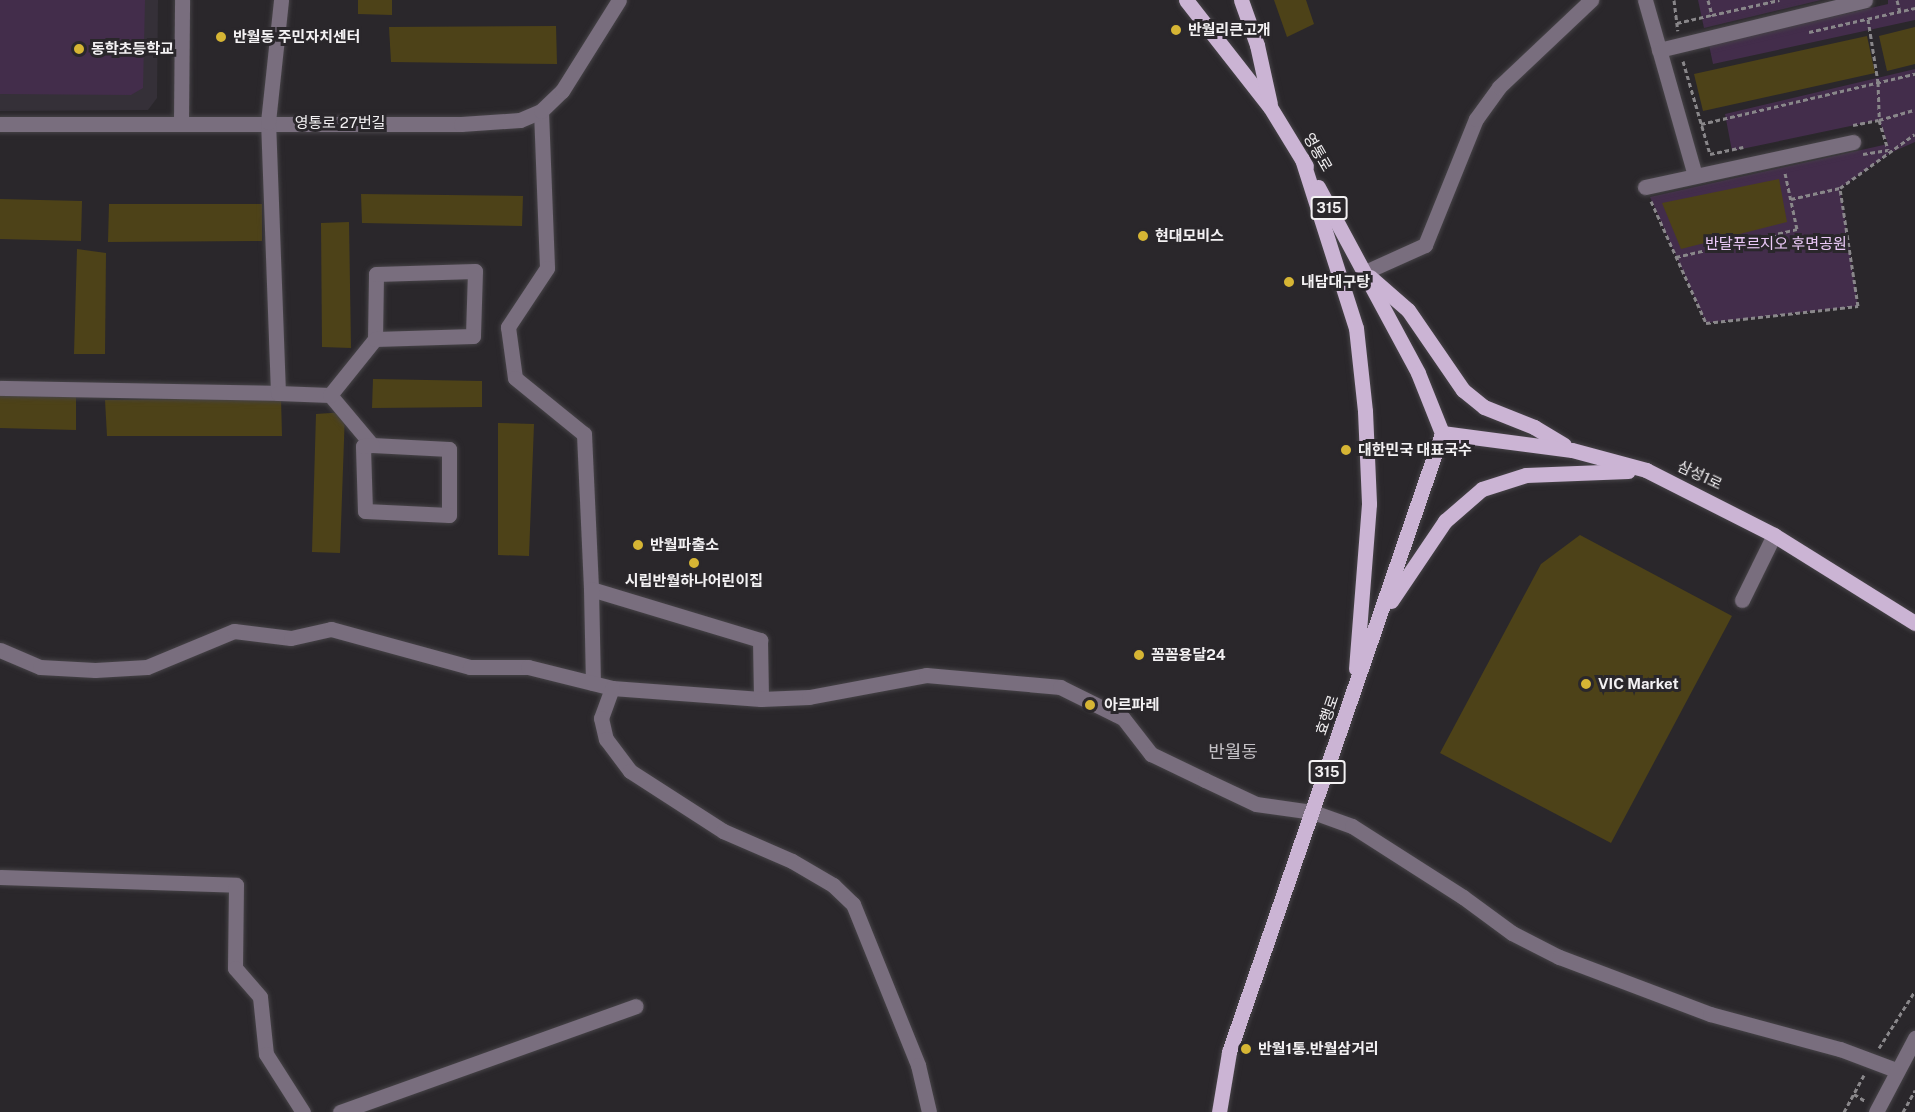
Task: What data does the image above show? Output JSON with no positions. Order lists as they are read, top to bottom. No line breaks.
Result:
{"streets":{"main road":["영통로","315","삼성1로","효행로"],"street":["영통로 27번길"]},"crossings":[["영통로","315"],["영통로","삼성1로"],["영통로","효행로"],["315","효행로"],["삼성1로","효행로"]],"districts":["반월동"],"parks":["반달푸르지오 후면공원"],"places":["반월리큰고개","반월동 주민자치센터","동학초등학교","현대모비스","내담대구탕","대한민국 대표국수","반월파출소","시립반월하나어린이집","꼼꼼용달24","VIC Market","아르파레","반월1통.반월삼거리"]}
